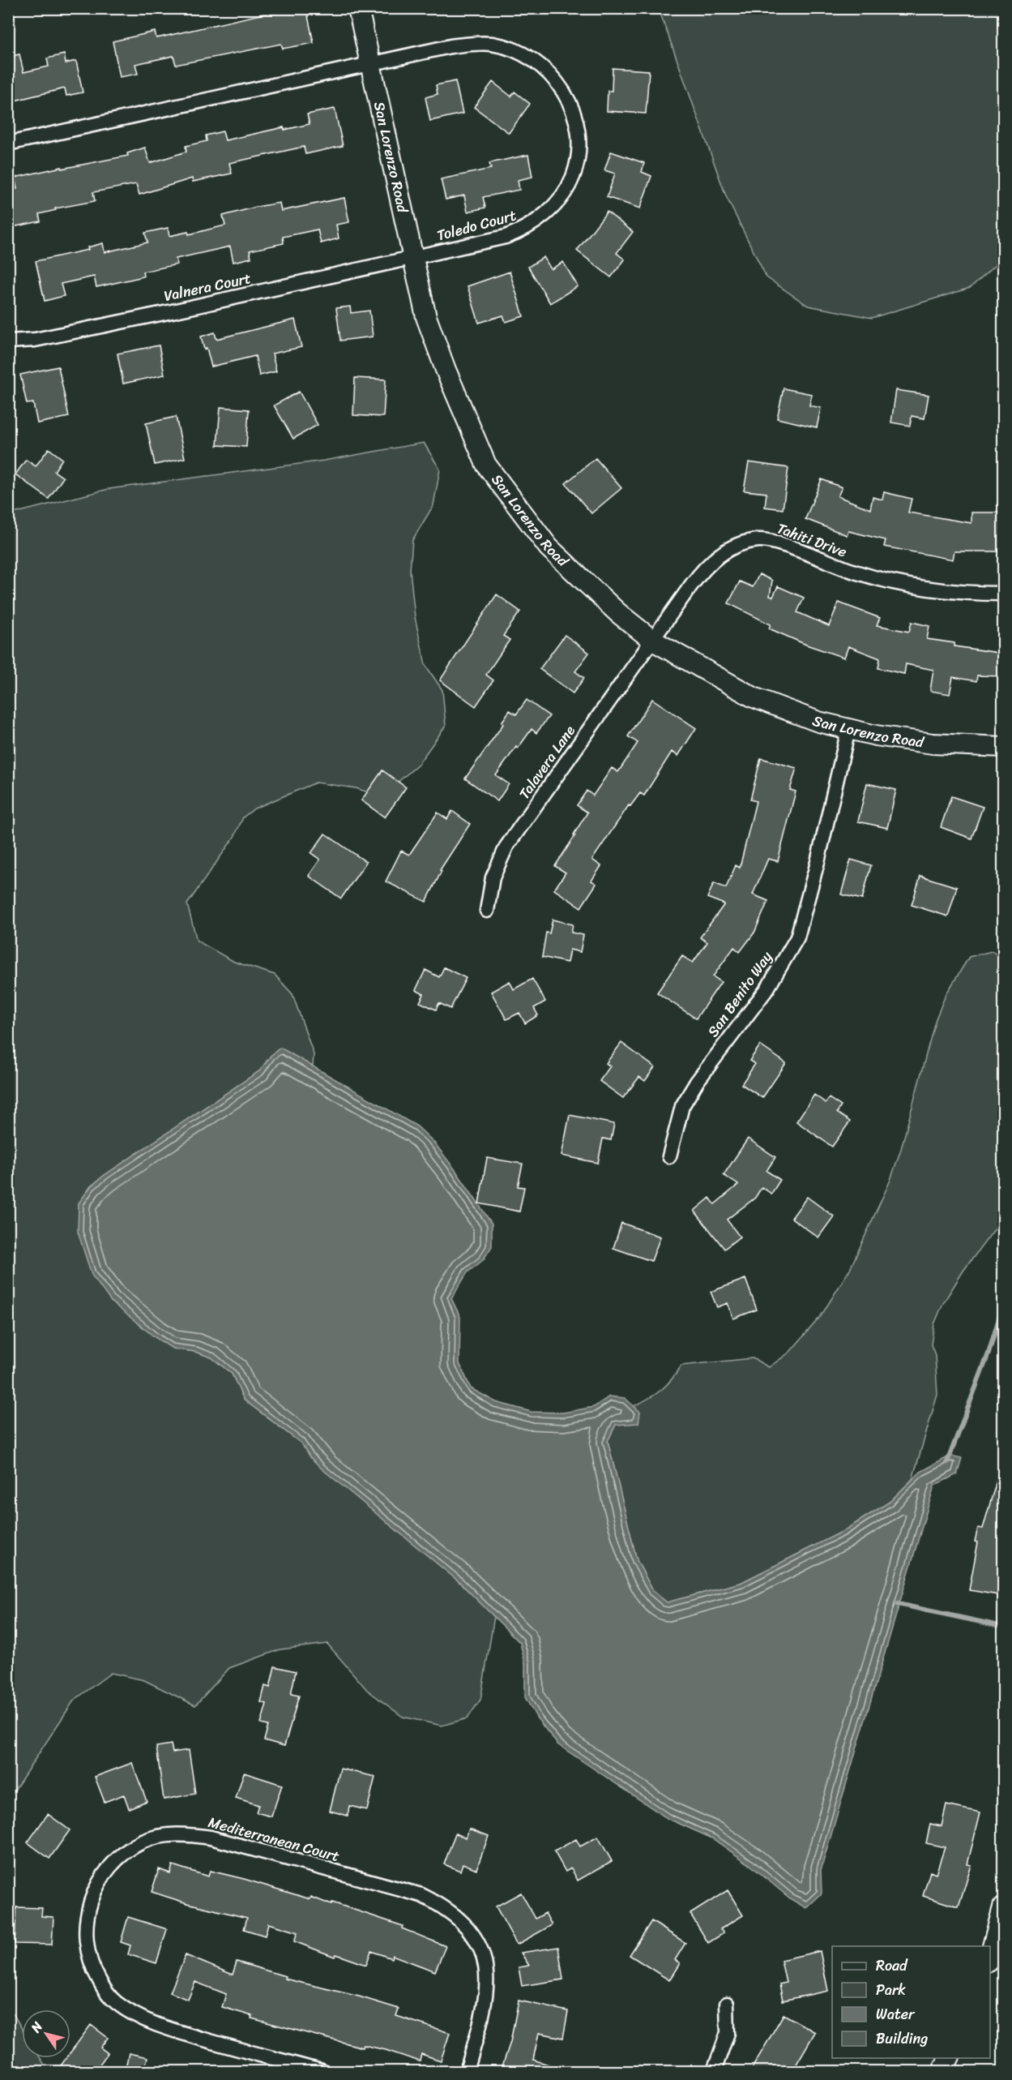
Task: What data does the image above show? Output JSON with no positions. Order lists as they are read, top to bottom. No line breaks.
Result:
{"streets":{"street":["San Lorenzo Road","Toledo Court","Valnera Court","Tahiti Drive","Talavera Lane","San Benito Way","Mediterranean Court"]},"crossings":[["San Lorenzo Road","Toledo Court"],["San Lorenzo Road","Valnera Court"],["San Lorenzo Road","Tahiti Drive"],["San Lorenzo Road","Talavera Lane"],["San Lorenzo Road","San Benito Way"],["Toledo Court","Valnera Court"],["Tahiti Drive","Talavera Lane"]],"legend":["Road","Park","Water","Building"],"north":"top left"}
